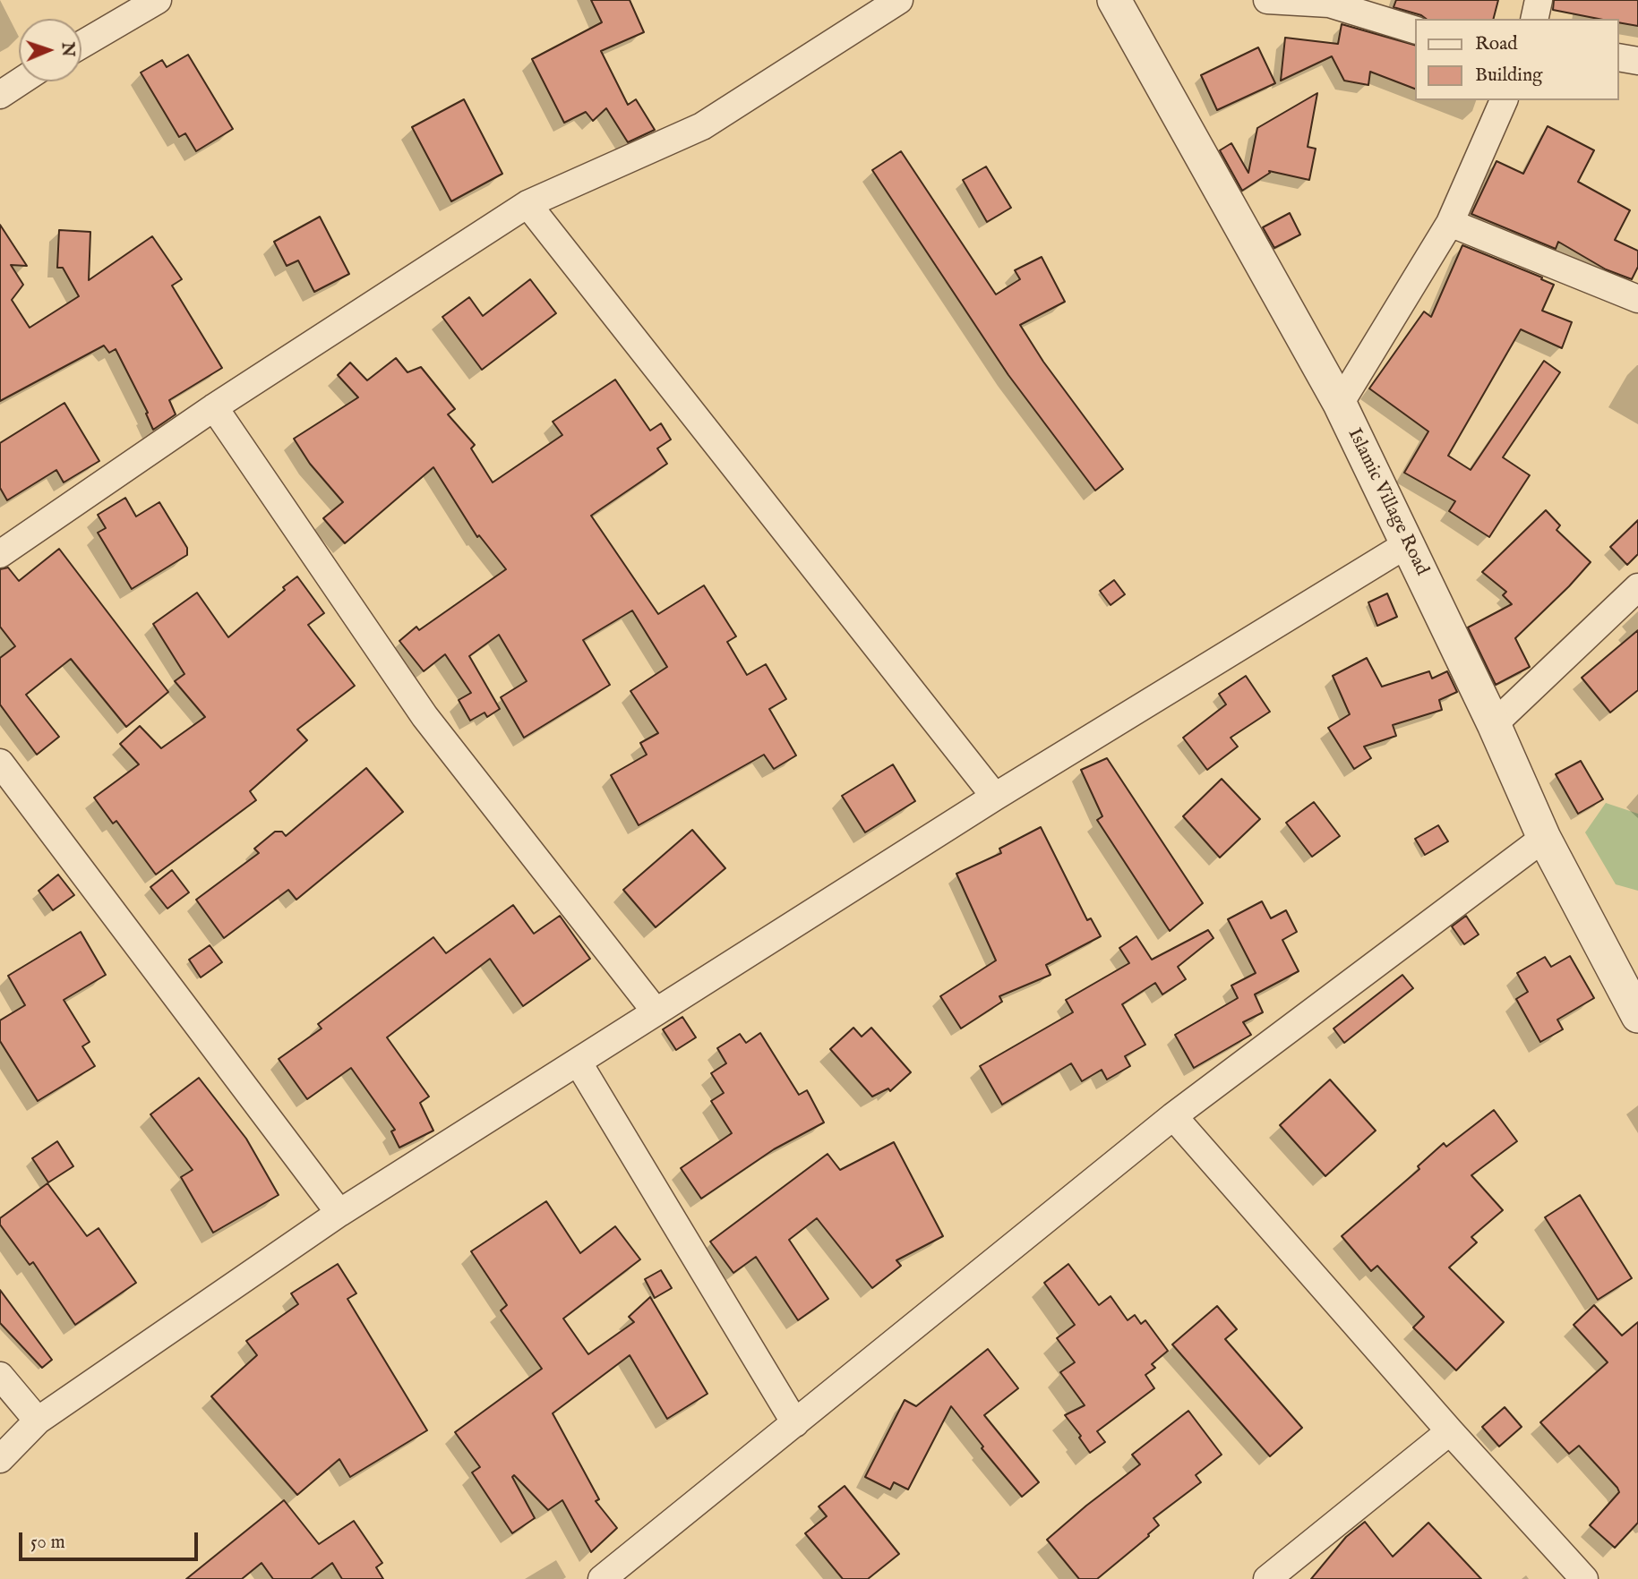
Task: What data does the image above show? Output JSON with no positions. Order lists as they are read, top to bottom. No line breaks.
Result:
{"streets":{"street":["Islamic Village Road"]},"legend":["Road","Building"],"scale_bar":"50 m","north":"right"}
